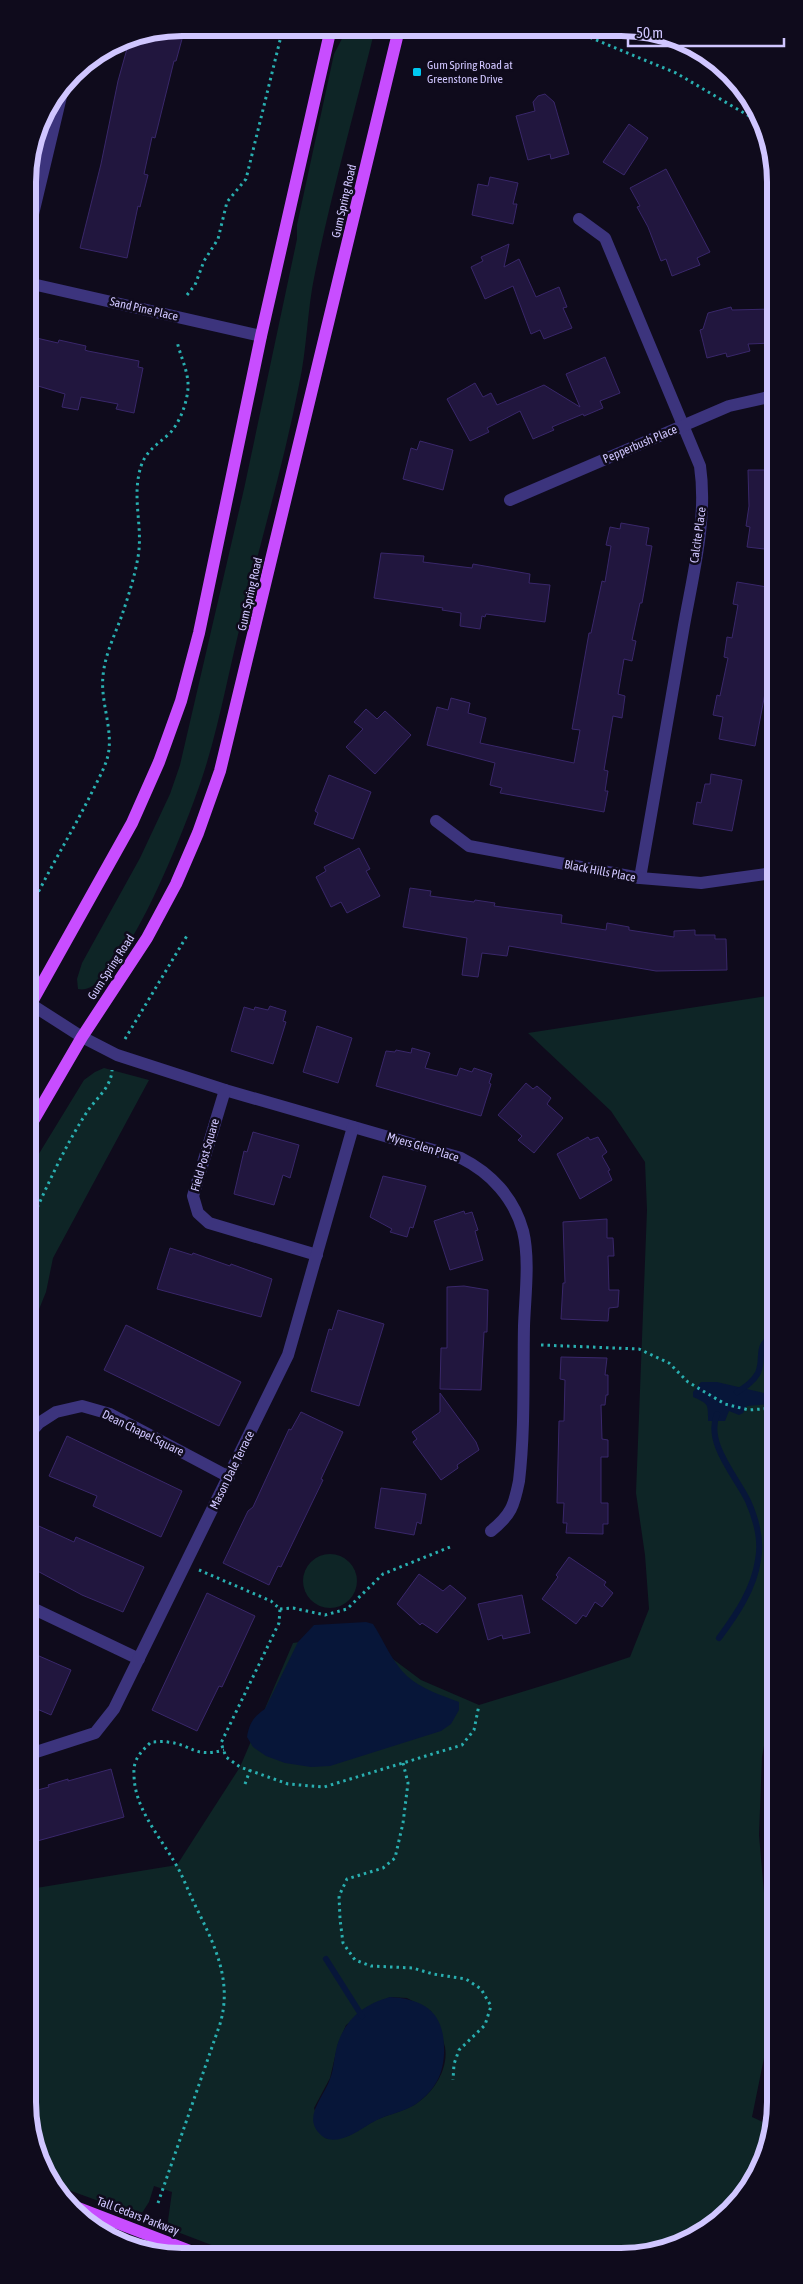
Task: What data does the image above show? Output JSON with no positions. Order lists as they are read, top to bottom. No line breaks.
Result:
{"streets":{"main road":["Gum Spring Road","Tall Cedars Parkway"],"street":["Sand Pine Place","Pepperbush Place","Calcite Place","Black Hills Place","Myers Glen Place","Field Post Square","Dean Chapel Square","Mason Dale Terrace"]},"crossings":[["Gum Spring Road","Myers Glen Place"],["Pepperbush Place","Calcite Place"],["Calcite Place","Black Hills Place"],["Myers Glen Place","Field Post Square"],["Myers Glen Place","Mason Dale Terrace"],["Field Post Square","Mason Dale Terrace"],["Dean Chapel Square","Mason Dale Terrace"]],"places":{"transit":["Gum Spring Road at Greenstone Drive"]},"scale_bar":"50 m"}
